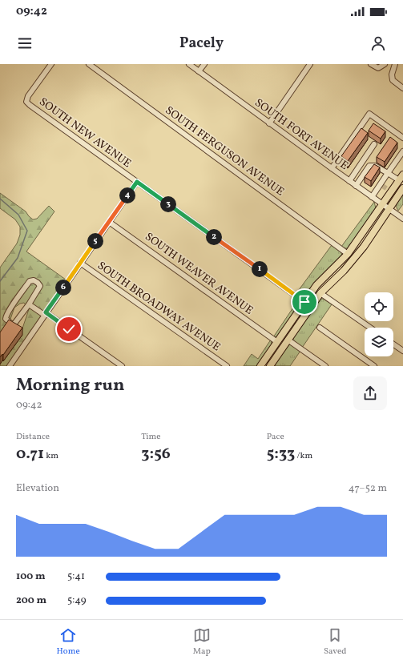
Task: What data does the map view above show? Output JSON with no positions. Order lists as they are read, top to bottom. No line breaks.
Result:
{"streets":{"street":["SOUTH NEW AVENUE","SOUTH FORT AVENUE","SOUTH FERGUSON AVENUE","SOUTH WEAVER AVENUE","SOUTH BROADWAY AVENUE"]},"page":{"status":"09:42","header":"Pacely","pins":["4","3","2","5","1","6"],"heading":["Morning run","09:42"],"stats":[["Distance","0.71 km"],["Time","3:56"],["Pace","5:33 /km"]],"chart":["Elevation","47–52 m"],"list":[{"name":"100 m","note":"5:41"},{"name":"200 m","note":"5:49"}],"tabs":["Home","Map","Saved"]}}
